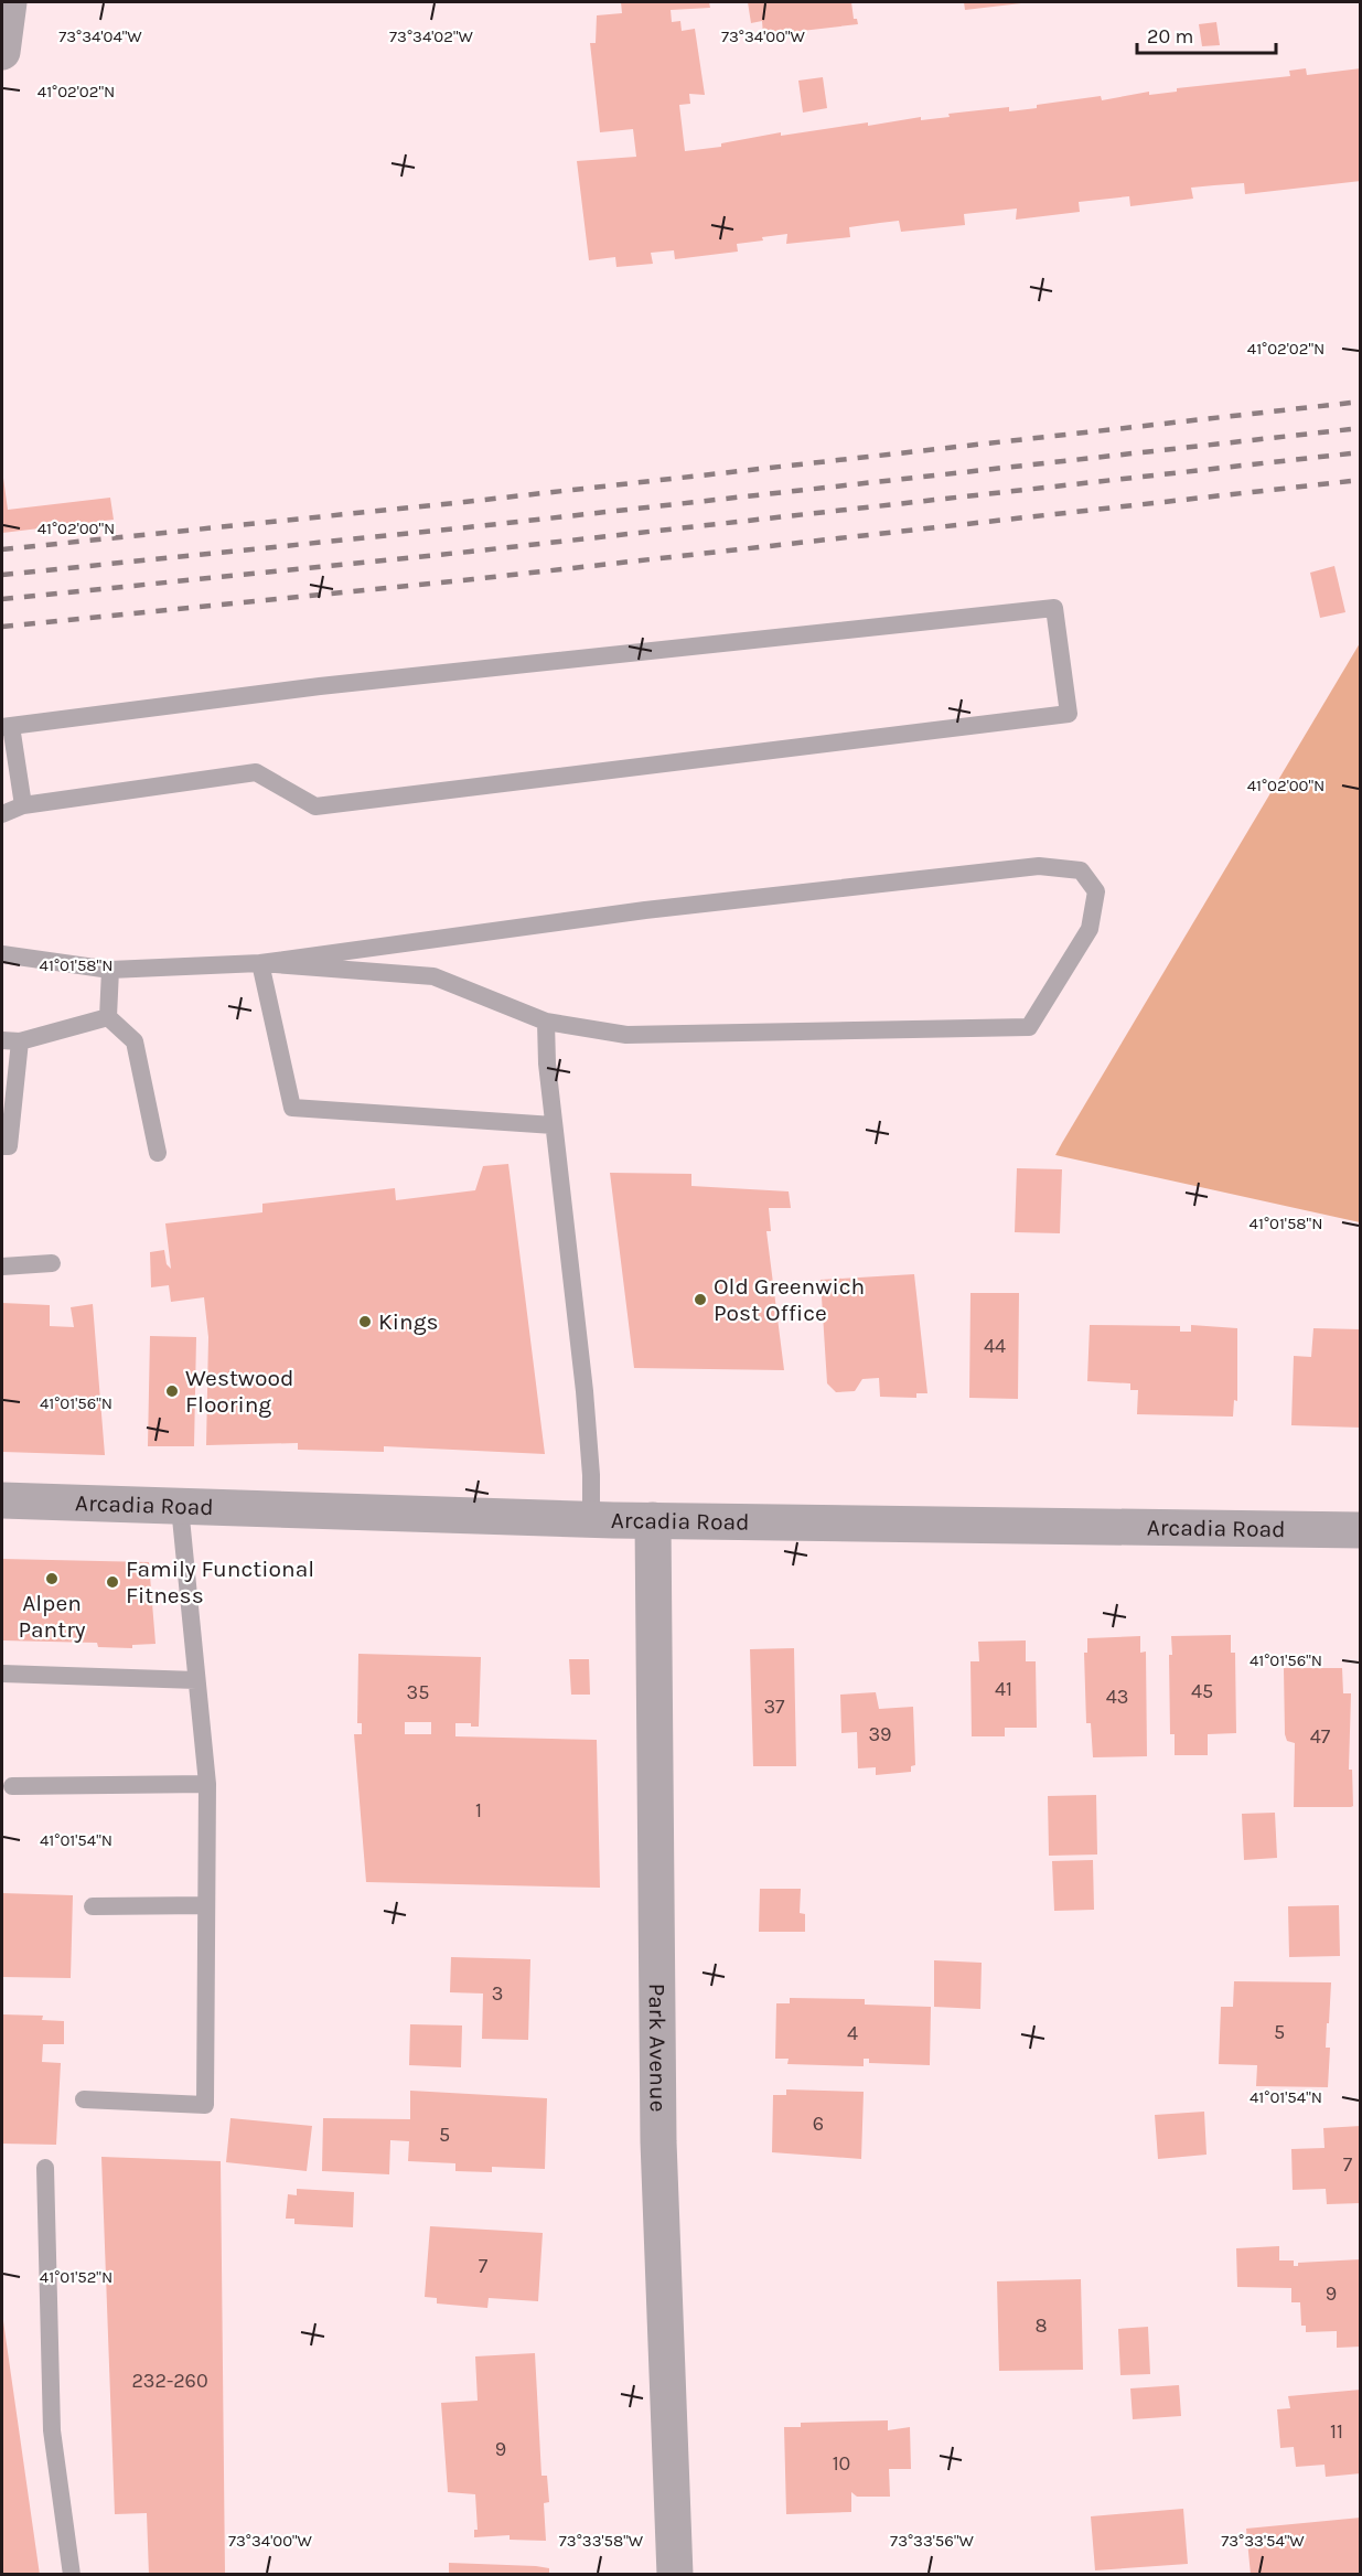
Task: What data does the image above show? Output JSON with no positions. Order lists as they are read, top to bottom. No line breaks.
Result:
{"streets":{"street":["Arcadia Road","Park Avenue"]},"crossings":[["Arcadia Road","Park Avenue"]],"places":["Old Greenwich Post Office","Kings","Westwood Flooring","Alpen Pantry","Family Functional Fitness"],"house_numbers":["44","41","45","35","43","37","39","47","1","3","5","4","6","5","7","7","9","8","232-260","11","9","10"],"scale_bar":"20 m","coordinates":["73°34'04\"W","73°34'02\"W","73°34'00\"W","41°02'02\"N","41°02'00\"N","41°01'58\"N","41°01'56\"N","41°01'54\"N","41°01'52\"N","73°33'58\"W","73°33'56\"W","73°33'54\"W"]}
